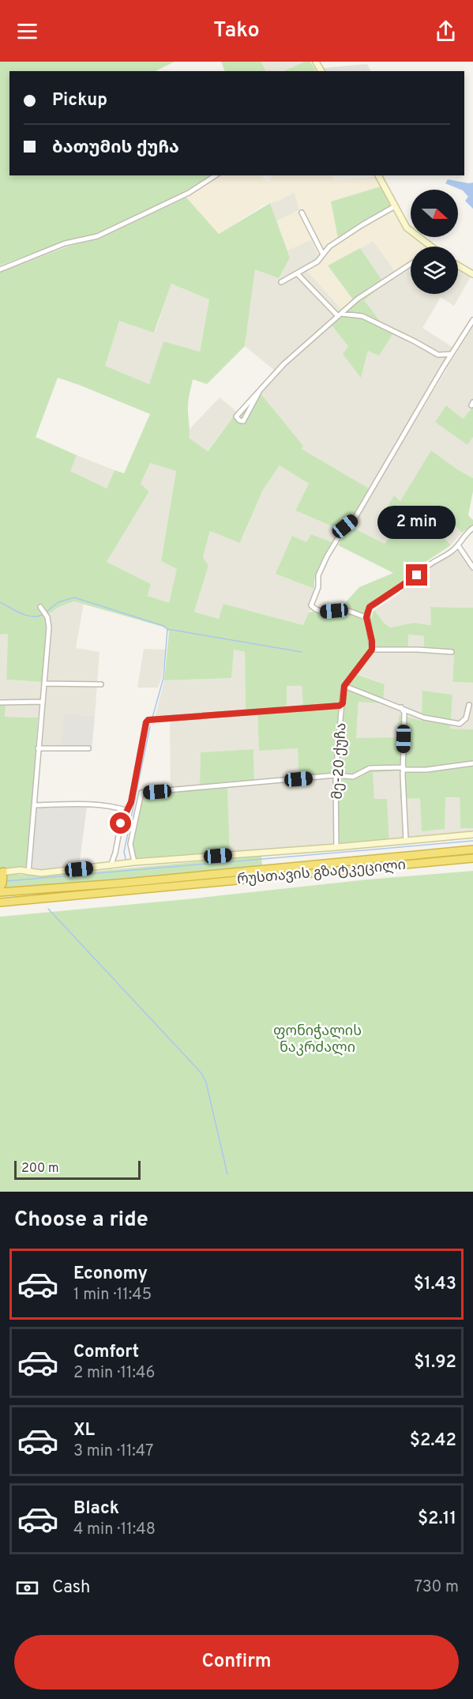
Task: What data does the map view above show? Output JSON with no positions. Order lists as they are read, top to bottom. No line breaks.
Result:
{"streets":{"highway":["რუსთავის გზატკეცილი"],"street":["მე-20 ქუჩა"]},"parks":["ფონიჭალის ნაკრძალი"],"scale_bar":"200 m","north":"right","page":{"header":"Tako","banner":["Pickup","ბათუმის ქუჩა"],"bubble":"2 min","scale":"200 m","heading":"Choose a ride","list":[{"name":"Economy","note":"1 min · 11:45","value":"$1.43"},{"name":"Comfort","note":"2 min · 11:46","value":"$1.92"},{"name":"XL","note":"3 min · 11:47","value":"$2.42"},{"name":"Black","note":"4 min · 11:48","value":"$2.11"}],"pay":["Cash","730 m"],"buttons":"Confirm"}}
